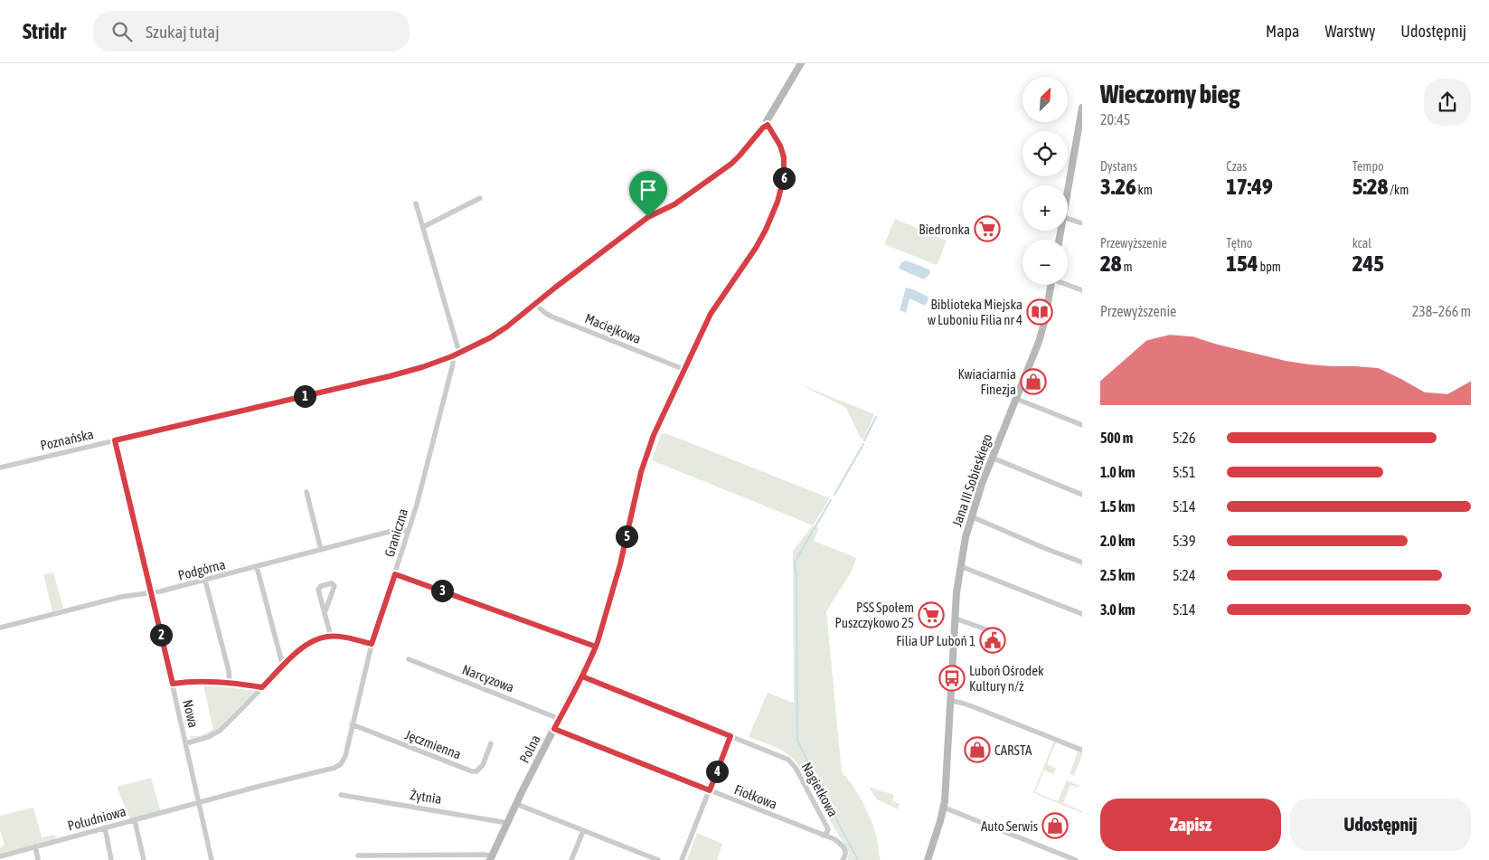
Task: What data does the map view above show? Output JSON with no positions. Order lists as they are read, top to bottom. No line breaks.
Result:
{"streets":{"street":["Maciejkowa","Poznańska","Jana III Sobieskiego","Graniczna","Podgórna","Narcyzowa","Nowa","Jęczmienna","Polna","Nagietkowa","Żytnia","Fiołkowa","Południowa"]},"crossings":[["Maciejkowa","Poznańska"],["Maciejkowa","Polna"],["Poznańska","Graniczna"],["Poznańska","Nowa"],["Poznańska","Polna"],["Graniczna","Podgórna"],["Graniczna","Jęczmienna"],["Graniczna","Południowa"],["Podgórna","Nowa"],["Narcyzowa","Polna"],["Nowa","Południowa"],["Polna","Nagietkowa"],["Polna","Żytnia"],["Polna","Fiołkowa"],["Nagietkowa","Fiołkowa"]],"places":{"supermarket":["Biedronka","PSS Społem Puszczykowo 25"],"library":["Biblioteka Miejska w Luboniu Filia nr 4"],"shop":["Kwiaciarnia Finezja","CARSTA","Auto Serwis"],"public building":["Filia UP Luboń 1"],"bus stop":["Luboń Ośrodek Kultury n/ż"]},"north":"top right","page":{"header":"Stridr","search":"Szukaj tutaj","nav":["Mapa","Warstwy","Udostępnij"],"heading":["Wieczorny bieg","20:45"],"map_buttons":["+","−"],"stats":[["Dystans","3.26 km"],["Czas","17:49"],["Tempo","5:28 /km"],["Przewyższenie","28 m"],["Tętno","154 bpm"],["kcal","245"]],"pins":["6","1","5","3","2","4"],"chart":["Przewyższenie","238–266 m"],"list":[{"name":"500 m","note":"5:26"},{"name":"1.0 km","note":"5:51"},{"name":"1.5 km","note":"5:14"},{"name":"2.0 km","note":"5:39"},{"name":"2.5 km","note":"5:24"},{"name":"3.0 km","note":"5:14"}],"buttons":["Zapisz","Udostępnij"]}}
